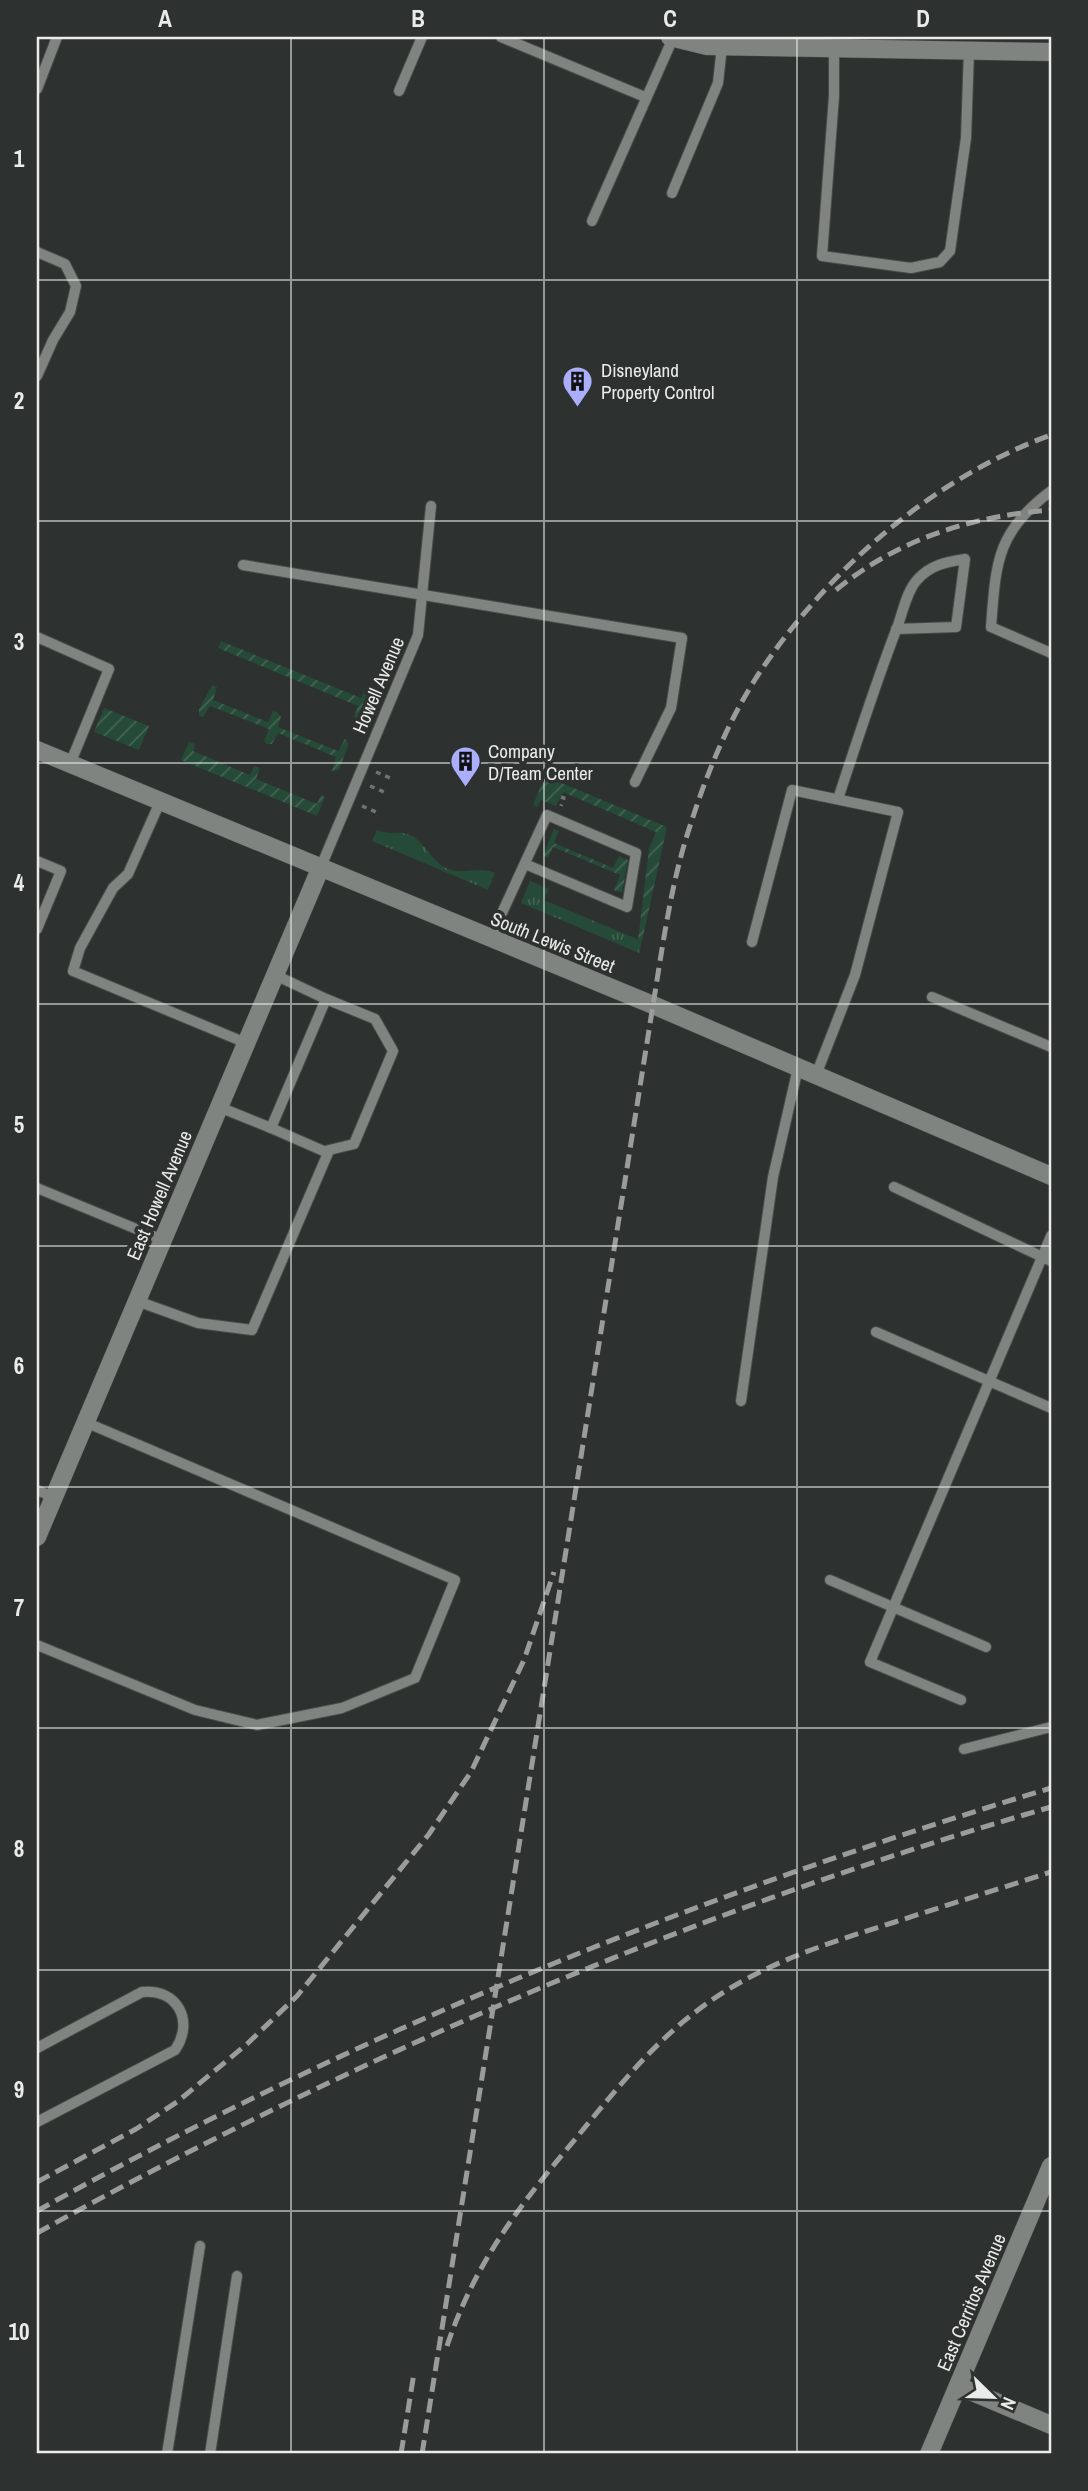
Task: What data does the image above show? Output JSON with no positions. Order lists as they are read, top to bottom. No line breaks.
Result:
{"streets":{"main road":["South Lewis Street","East Howell Avenue","East Cerritos Avenue"],"lane":["Howell Avenue"]},"crossings":[["Howell Avenue","South Lewis Street"],["Howell Avenue","East Howell Avenue"],["South Lewis Street","East Howell Avenue"]],"places":{"building":["Disneyland Property Control","Company D/Team Center"]},"north":"bottom right","grid":{"columns":["A","B","C","D"],"rows":["1","2","3","4","5","6","7","8","9","10"]}}
